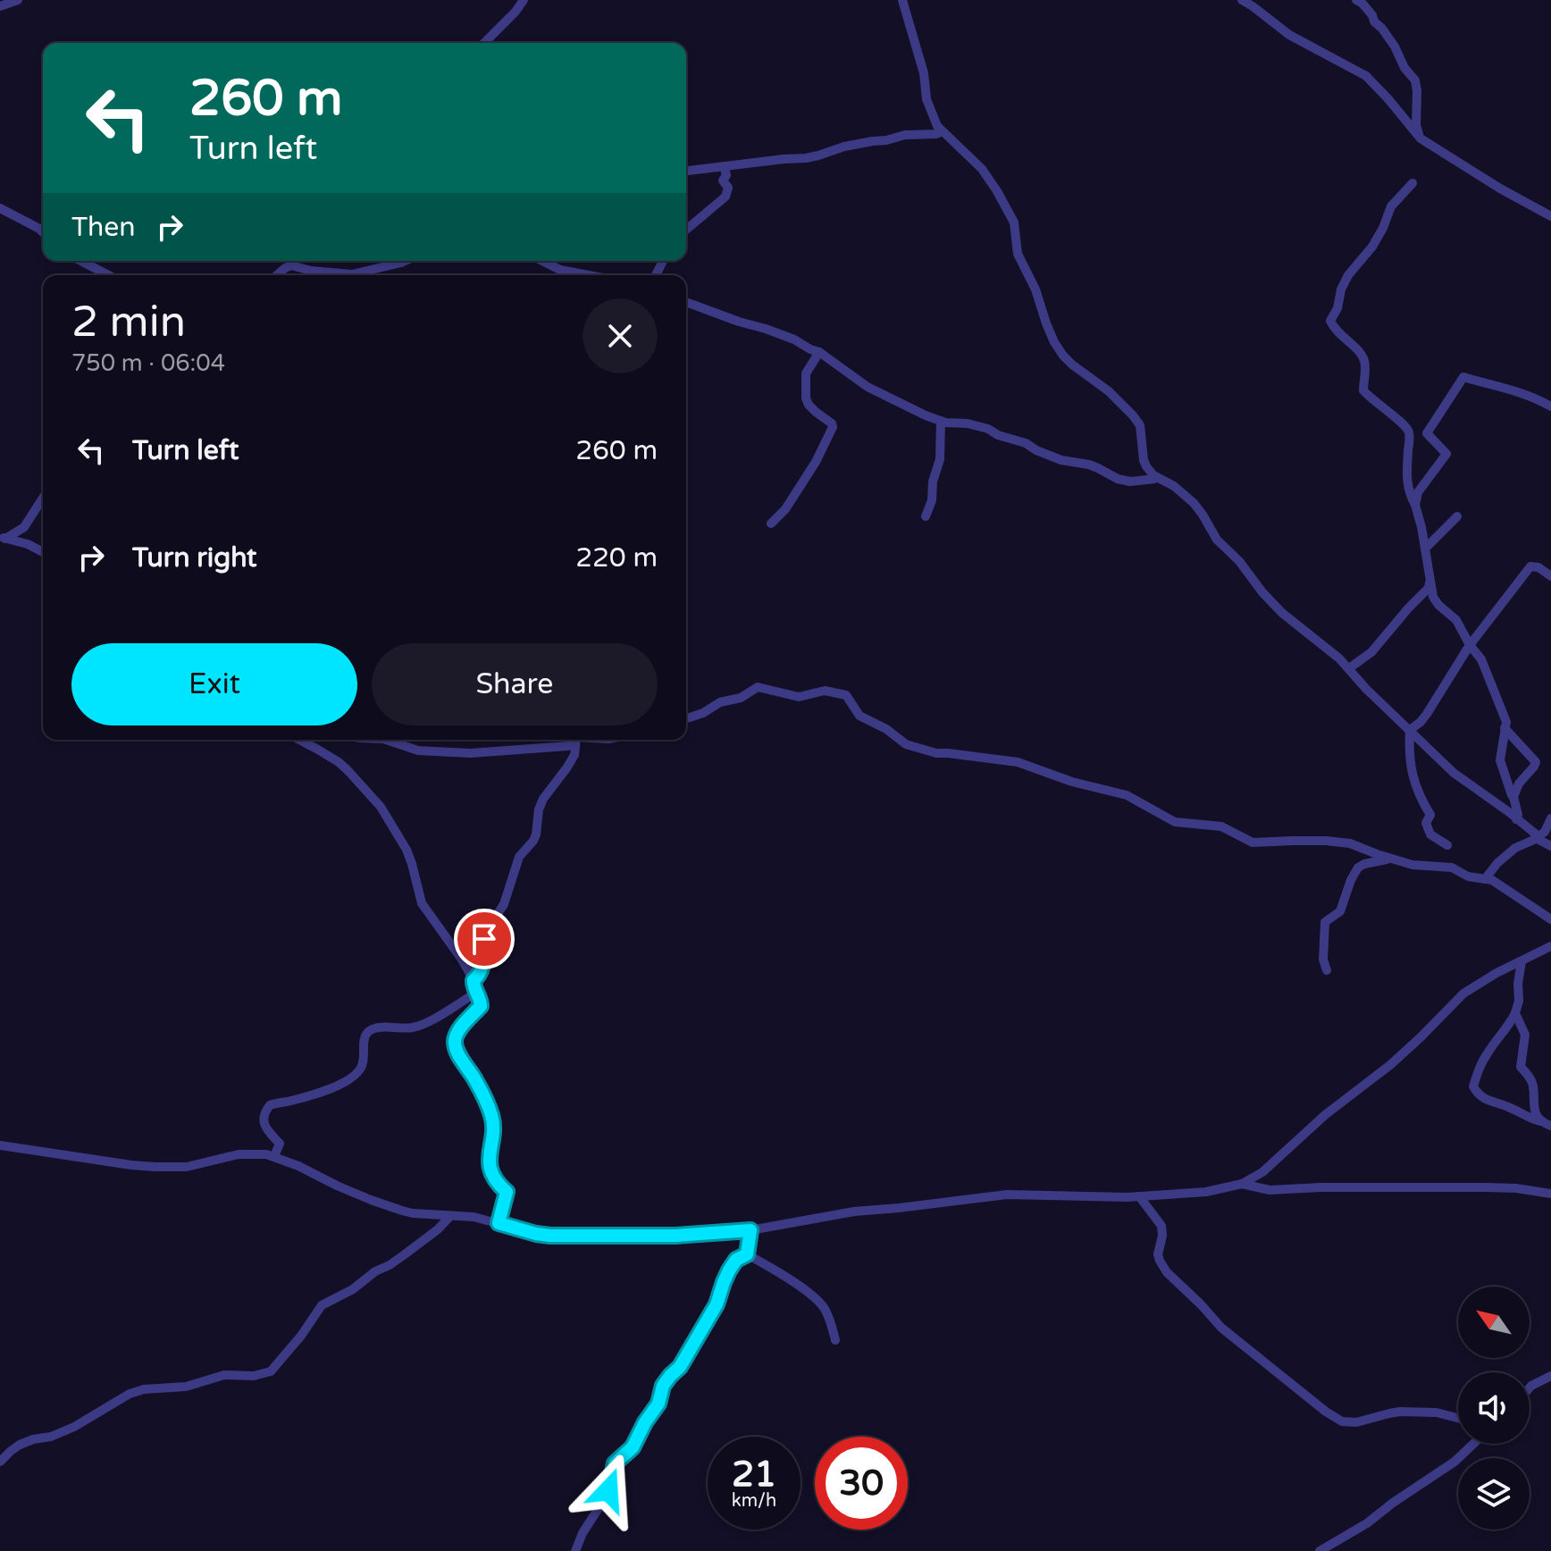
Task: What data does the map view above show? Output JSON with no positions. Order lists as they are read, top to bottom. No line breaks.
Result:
{"north":"top left","page":{"turn":["260 m","Turn left"],"then":"Then","heading":["2 min","750 m · 06:04"],"list":[{"name":"Turn left","value":"260 m"},{"name":"Turn right","value":"220 m"}],"buttons":["Exit","Share"],"speed":"21 km/h","limit":"30"}}
